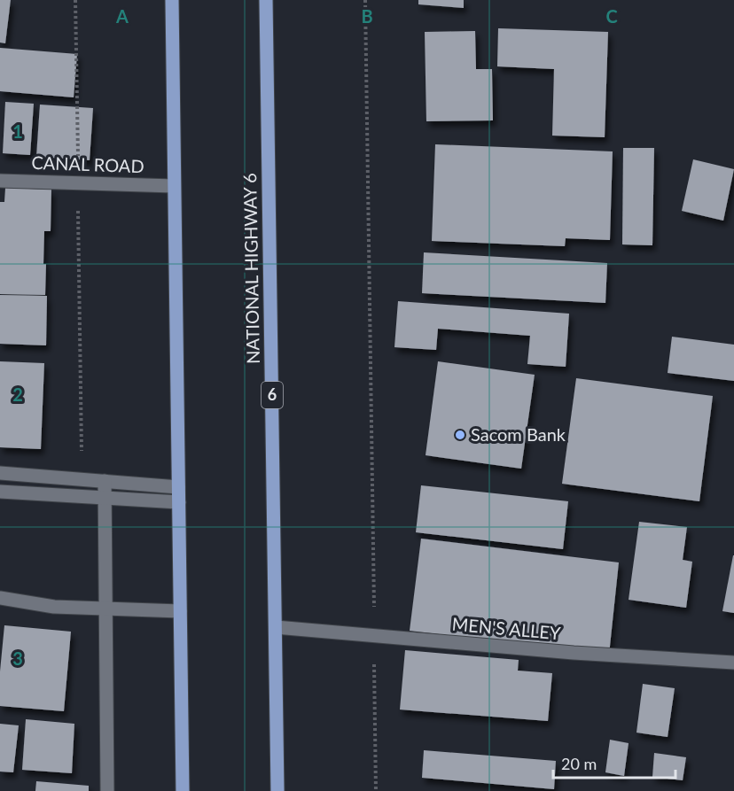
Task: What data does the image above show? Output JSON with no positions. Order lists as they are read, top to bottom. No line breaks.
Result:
{"streets":{"main road":["NATIONAL HIGHWAY 6","6"],"street":["CANAL ROAD","MEN'S ALLEY"]},"crossings":[["NATIONAL HIGHWAY 6","MEN'S ALLEY"]],"places":["Sacom Bank"],"scale_bar":"20 m","grid":{"columns":["A","B","C"],"rows":["1","2","3"]}}
